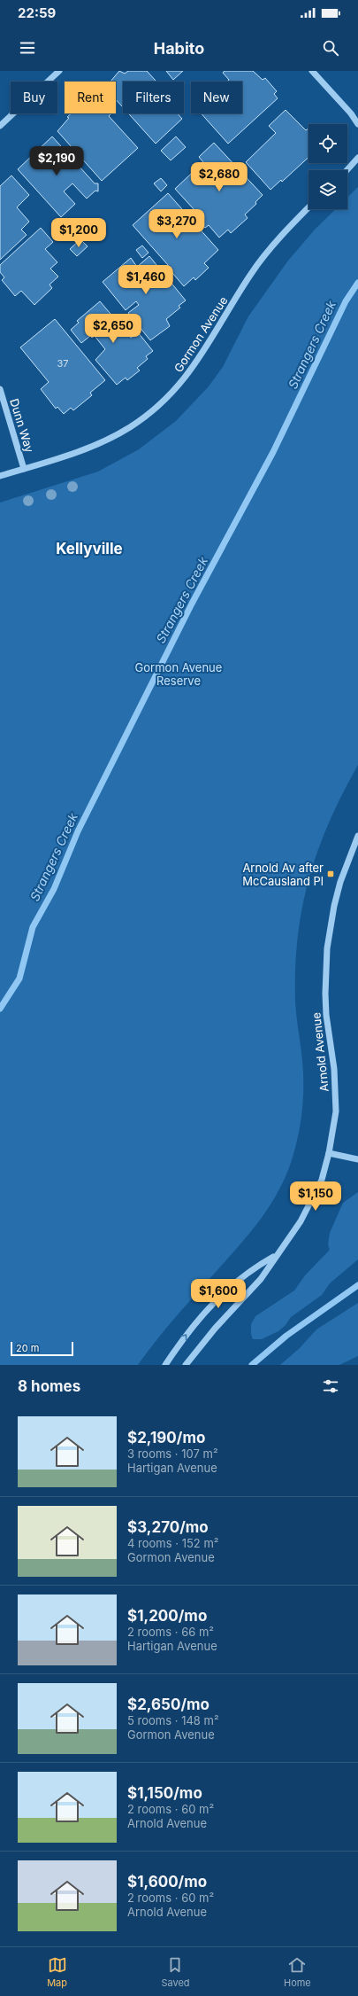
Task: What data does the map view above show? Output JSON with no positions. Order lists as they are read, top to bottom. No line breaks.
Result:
{"streets":{"street":["Gormon Avenue","Dunn Way","Arnold Avenue"]},"crossings":[["Gormon Avenue","Dunn Way"]],"districts":["Kellyville"],"water":["Strangers Creek"],"parks":["Gormon Avenue Reserve"],"places":{"transit":["Arnold Av after McCausland Pl"]},"house_numbers":["37"],"scale_bar":"20 m","page":{"status":"22:59","header":"Habito","chip":["Buy","Rent","Filters","New"],"price":["$2,190","$2,680","$3,270","$1,200","$1,460","$2,650","$1,150","$1,600"],"scale":"20 m","heading":"8 homes","list":[{"name":"$2,190/mo","note":"3 rooms · 107 m² · Hartigan Avenue"},{"name":"$3,270/mo","note":"4 rooms · 152 m² · Gormon Avenue"},{"name":"$1,200/mo","note":"2 rooms · 66 m² · Hartigan Avenue"},{"name":"$2,650/mo","note":"5 rooms · 148 m² · Gormon Avenue"},{"name":"$1,150/mo","note":"2 rooms · 60 m² · Arnold Avenue"},{"name":"$1,600/mo","note":"2 rooms · 60 m² · Arnold Avenue"}],"tabs":["Map","Saved","Home"]}}
